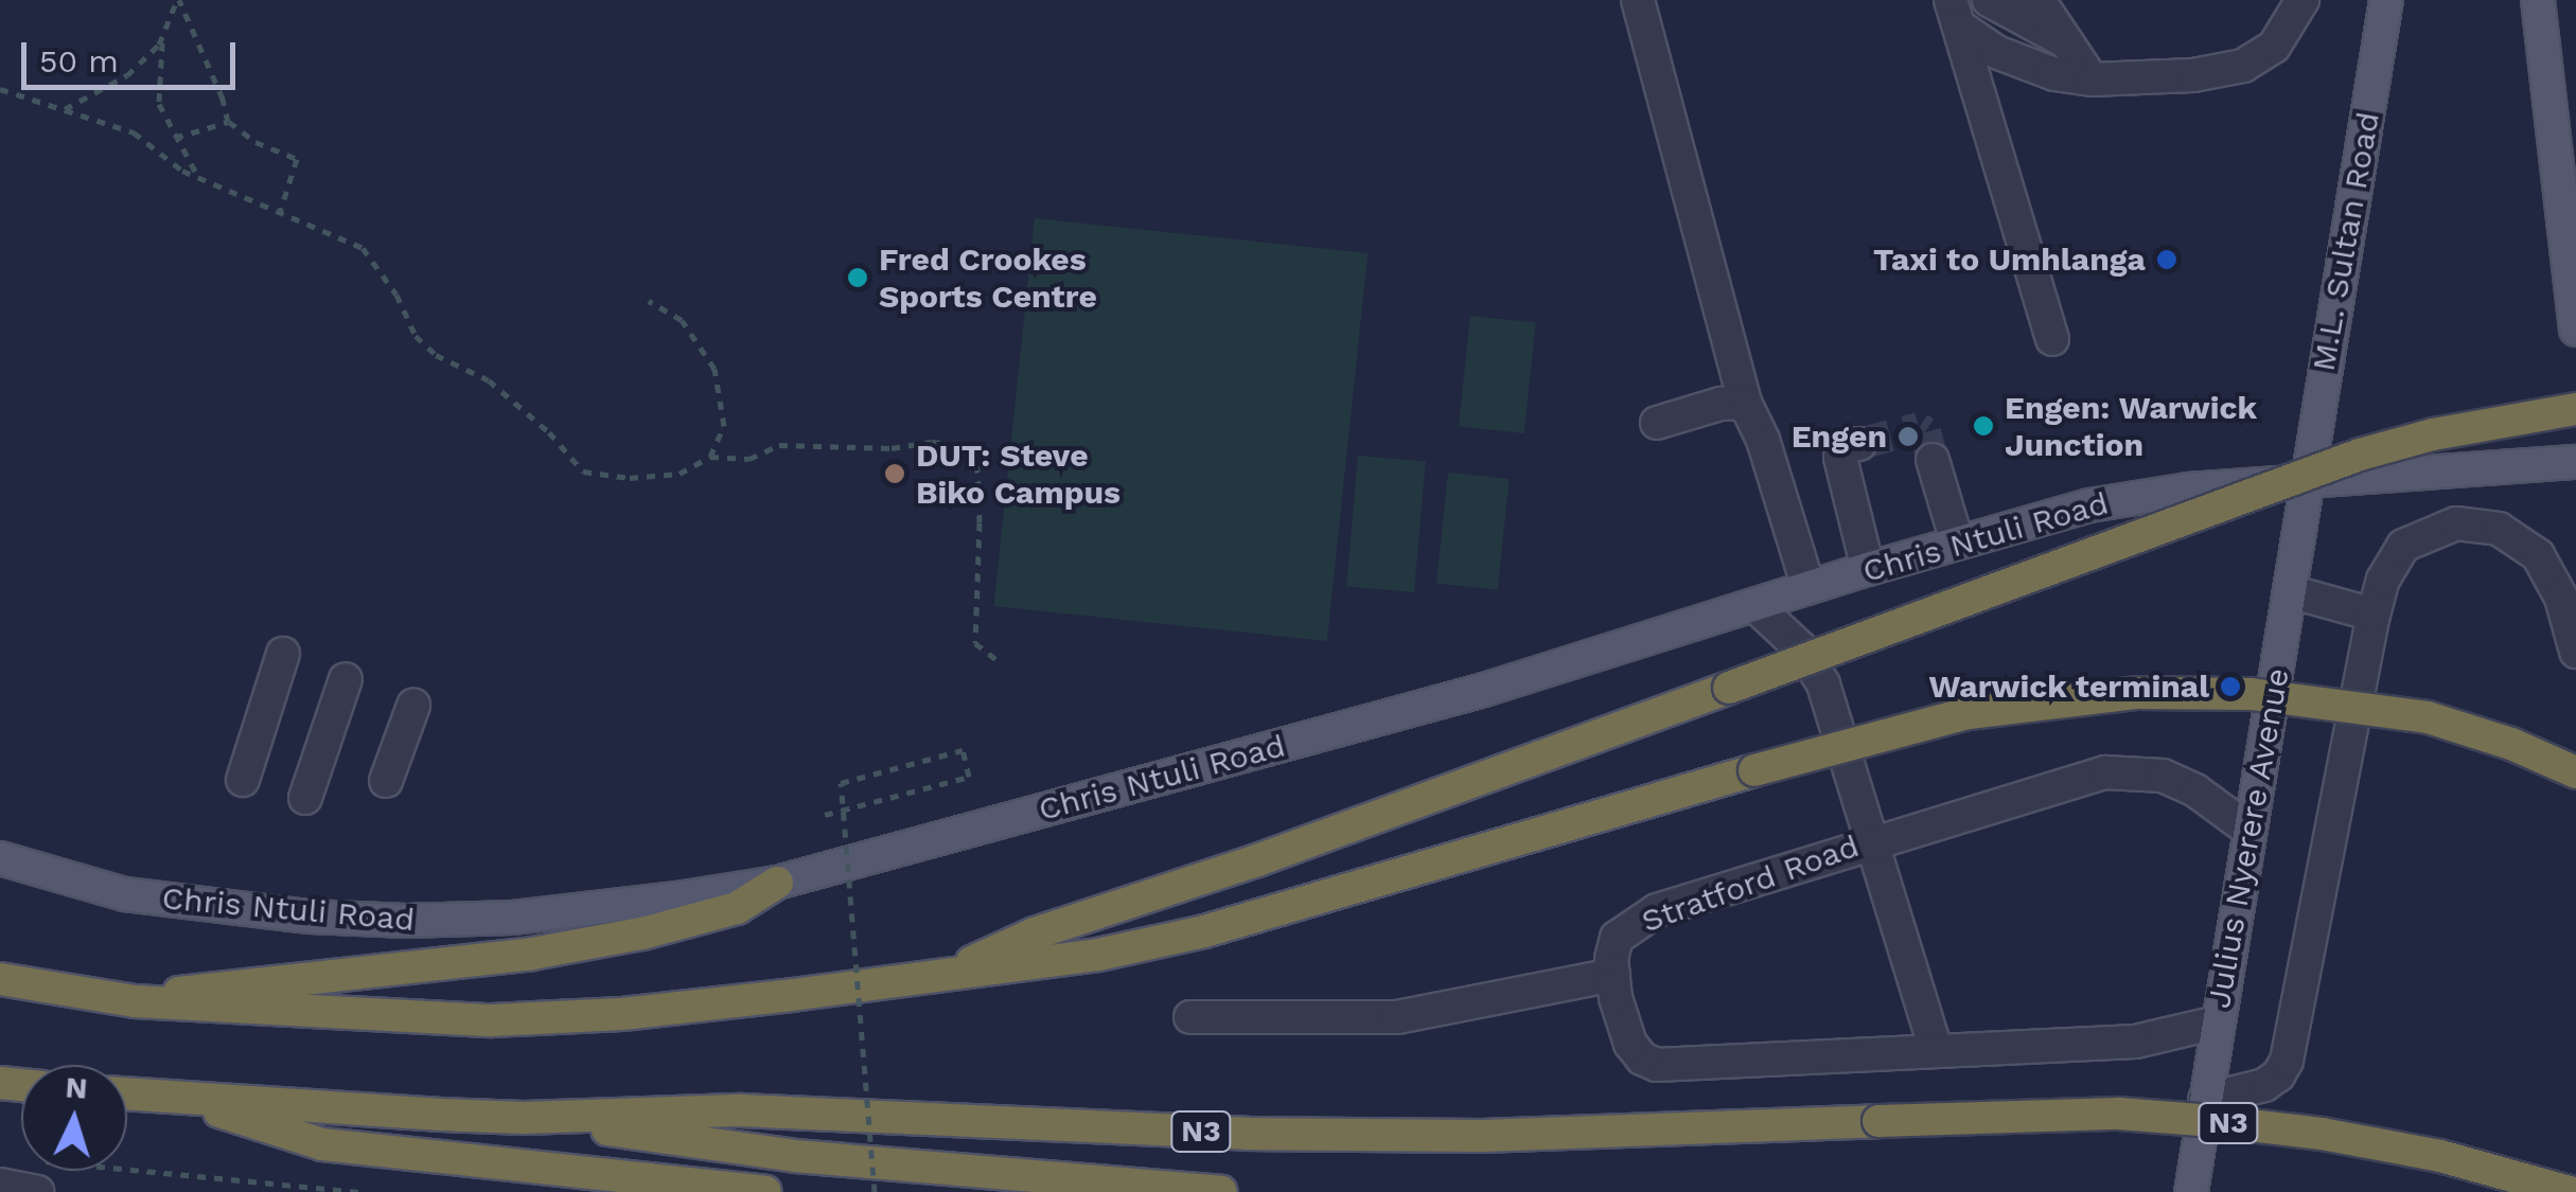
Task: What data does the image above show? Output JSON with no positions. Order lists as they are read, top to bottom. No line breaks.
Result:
{"streets":{"highway":["N3"],"main road":["M.L. Sultan Road","Chris Ntuli Road","Julius Nyerere Avenue"],"street":["Stratford Road"]},"crossings":[["M.L. Sultan Road","Chris Ntuli Road"],["M.L. Sultan Road","Julius Nyerere Avenue"],["Chris Ntuli Road","Julius Nyerere Avenue"],["Julius Nyerere Avenue","Stratford Road"]],"places":["Taxi to Umhlanga","Fred Crookes Sports Centre","Engen: Warwick Junction","Engen","DUT: Steve Biko Campus","Warwick terminal"],"scale_bar":"50 m","north":"top"}
